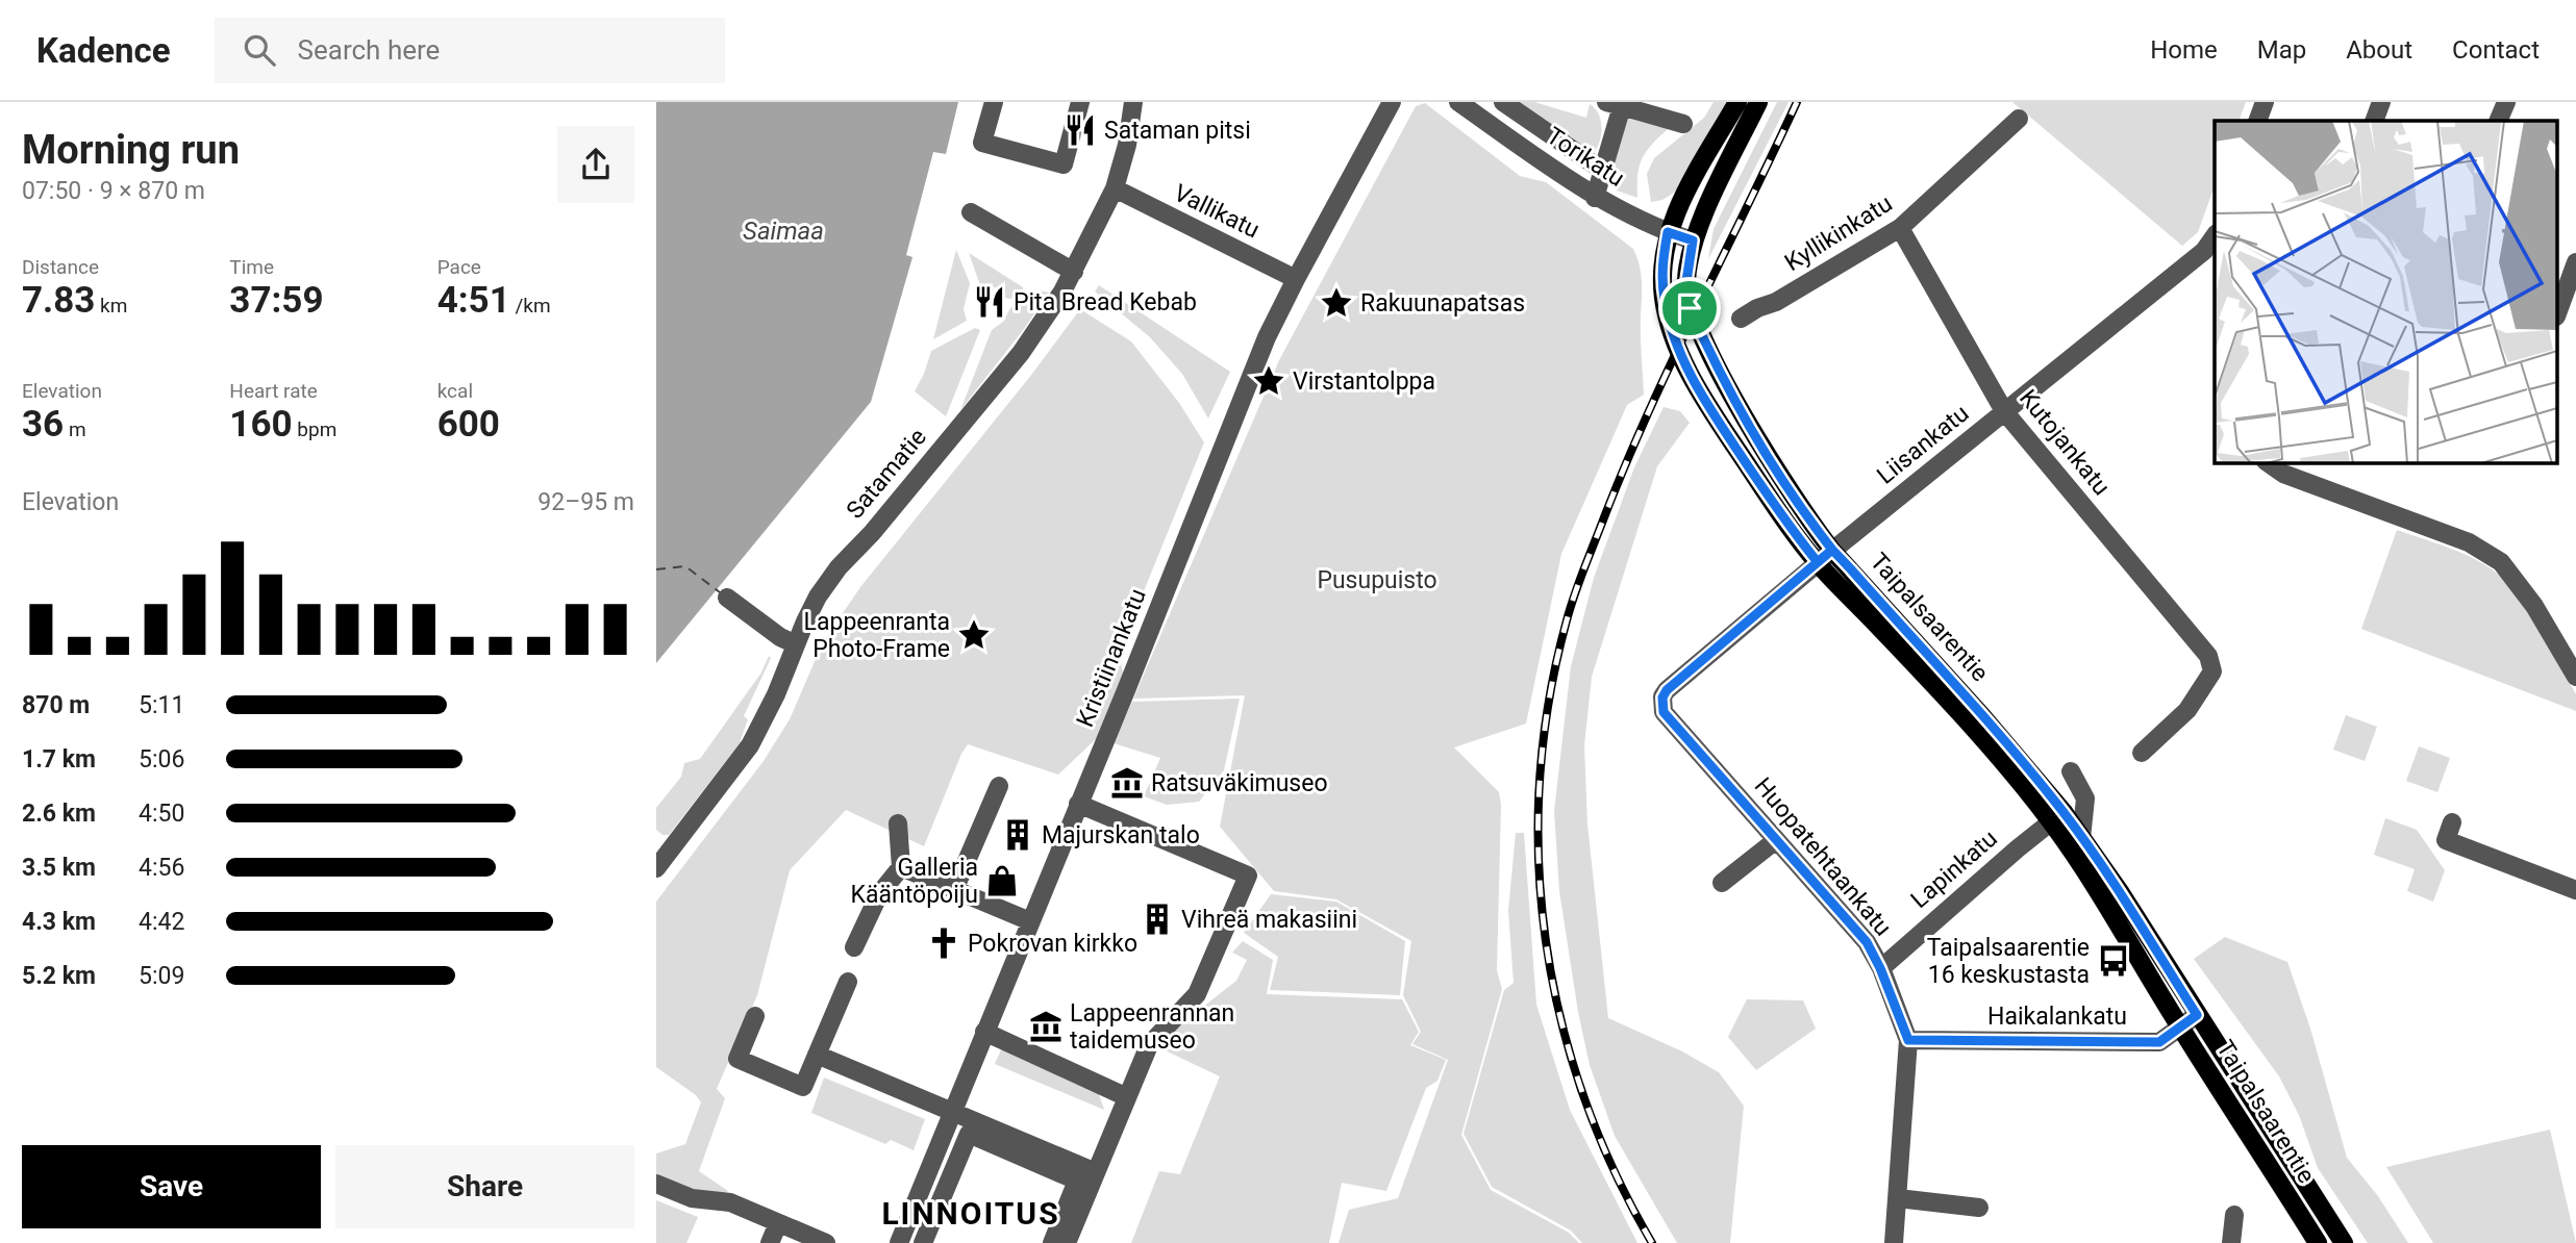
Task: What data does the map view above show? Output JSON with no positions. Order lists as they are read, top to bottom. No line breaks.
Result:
{"streets":{"main road":["Taipalsaarentie"],"street":["Torikatu","Vallikatu","Kyllikinkatu","Kutojankatu","Liisankatu","Satamatie","Kristiinankatu","Huopatehtaankatu","Lapinkatu","Haikalankatu"]},"crossings":[["Torikatu","Taipalsaarentie"],["Vallikatu","Satamatie"],["Vallikatu","Kristiinankatu"],["Kyllikinkatu","Kutojankatu"],["Kutojankatu","Liisankatu"],["Liisankatu","Taipalsaarentie"],["Liisankatu","Huopatehtaankatu"],["Taipalsaarentie","Lapinkatu"],["Taipalsaarentie","Haikalankatu"],["Huopatehtaankatu","Lapinkatu"],["Huopatehtaankatu","Haikalankatu"]],"districts":["LINNOITUS"],"water":["Saimaa"],"parks":["Pusupuisto"],"places":{"restaurant":["Sataman pitsi","Pita Bread Kebab"],"place":["Rakuunapatsas","Virstantolppa","Lappeenranta Photo-Frame"],"museum":["Ratsuväkimuseo","Lappeenrannan taidemuseo"],"building":["Majurskan talo","Vihreä makasiini"],"shop":["Galleria Kääntöpoiju"],"church":["Pokrovan kirkko"],"bus stop":["Taipalsaarentie 16 keskustasta"]},"page":{"header":"Kadence","search":"Search here","nav":["Home","Map","About","Contact"],"heading":["Morning run","07:50 · 9 × 870 m"],"stats":[["Distance","7.83 km"],["Time","37:59"],["Pace","4:51 /km"],["Elevation","36 m"],["Heart rate","160 bpm"],["kcal","600"]],"chart":["Elevation","92–95 m"],"list":[{"name":"870 m","note":"5:11"},{"name":"1.7 km","note":"5:06"},{"name":"2.6 km","note":"4:50"},{"name":"3.5 km","note":"4:56"},{"name":"4.3 km","note":"4:42"},{"name":"5.2 km","note":"5:09"}],"buttons":["Save","Share"]}}
